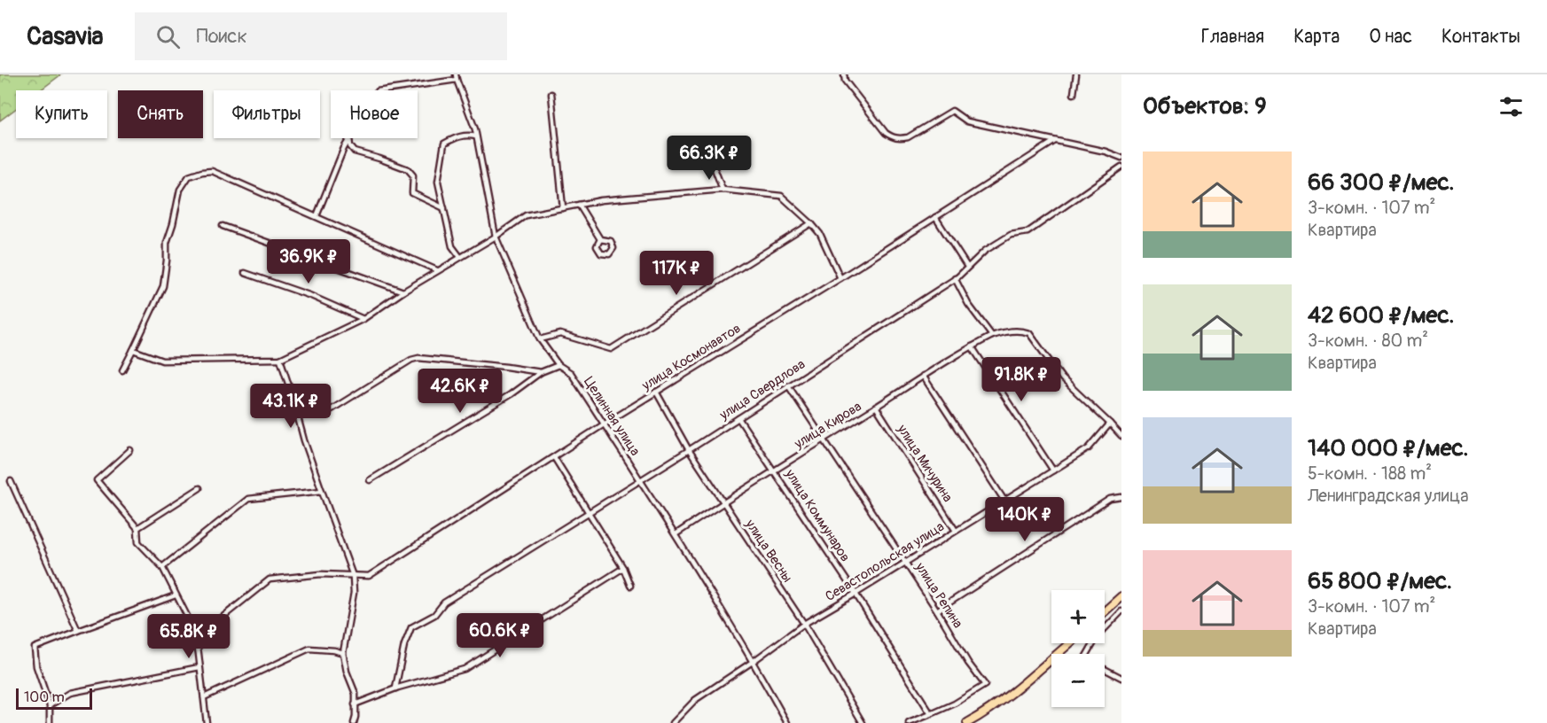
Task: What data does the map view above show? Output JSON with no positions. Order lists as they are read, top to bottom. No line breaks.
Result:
{"streets":{"street":["улица Космонавтов","улица Свердлова","Целинная улица","улица Кирова","улица Мичурина","улица Коммунаров","улица Весны","Севастопольская улица","улица Репина"]},"crossings":[["улица Космонавтов","Целинная улица"],["улица Космонавтов","улица Весны"],["улица Свердлова","Целинная улица"],["улица Свердлова","улица Коммунаров"],["улица Свердлова","улица Весны"],["улица Свердлова","улица Репина"],["Целинная улица","улица Кирова"],["Целинная улица","Севастопольская улица"],["улица Кирова","улица Мичурина"],["улица Кирова","улица Коммунаров"],["улица Кирова","улица Весны"],["улица Кирова","Севастопольская улица"],["улица Кирова","улица Репина"],["улица Мичурина","Севастопольская улица"],["улица Коммунаров","Севастопольская улица"],["улица Коммунаров","улица Репина"],["улица Весны","Севастопольская улица"],["Севастопольская улица","улица Репина"]],"scale_bar":"100 m","page":{"header":"Casavia","search":"Поиск","nav":["Главная","Карта","О нас","Контакты"],"heading":"Объектов: 9","chip":["Купить","Снять","Фильтры","Новое"],"price":["66.3K ₽","36.9K ₽","117K ₽","91.8K ₽","42.6K ₽","43.1K ₽","140K ₽","60.6K ₽","65.8K ₽"],"list":[{"name":"66 300 ₽/мес.","note":"3-комн. · 107 m² · Квартира"},{"name":"42 600 ₽/мес.","note":"3-комн. · 80 m² · Квартира"},{"name":"140 000 ₽/мес.","note":"5-комн. · 188 m² · Ленинградская улица"},{"name":"65 800 ₽/мес.","note":"3-комн. · 107 m² · Квартира"}],"map_buttons":["+","−"],"scale":"100 m"}}
